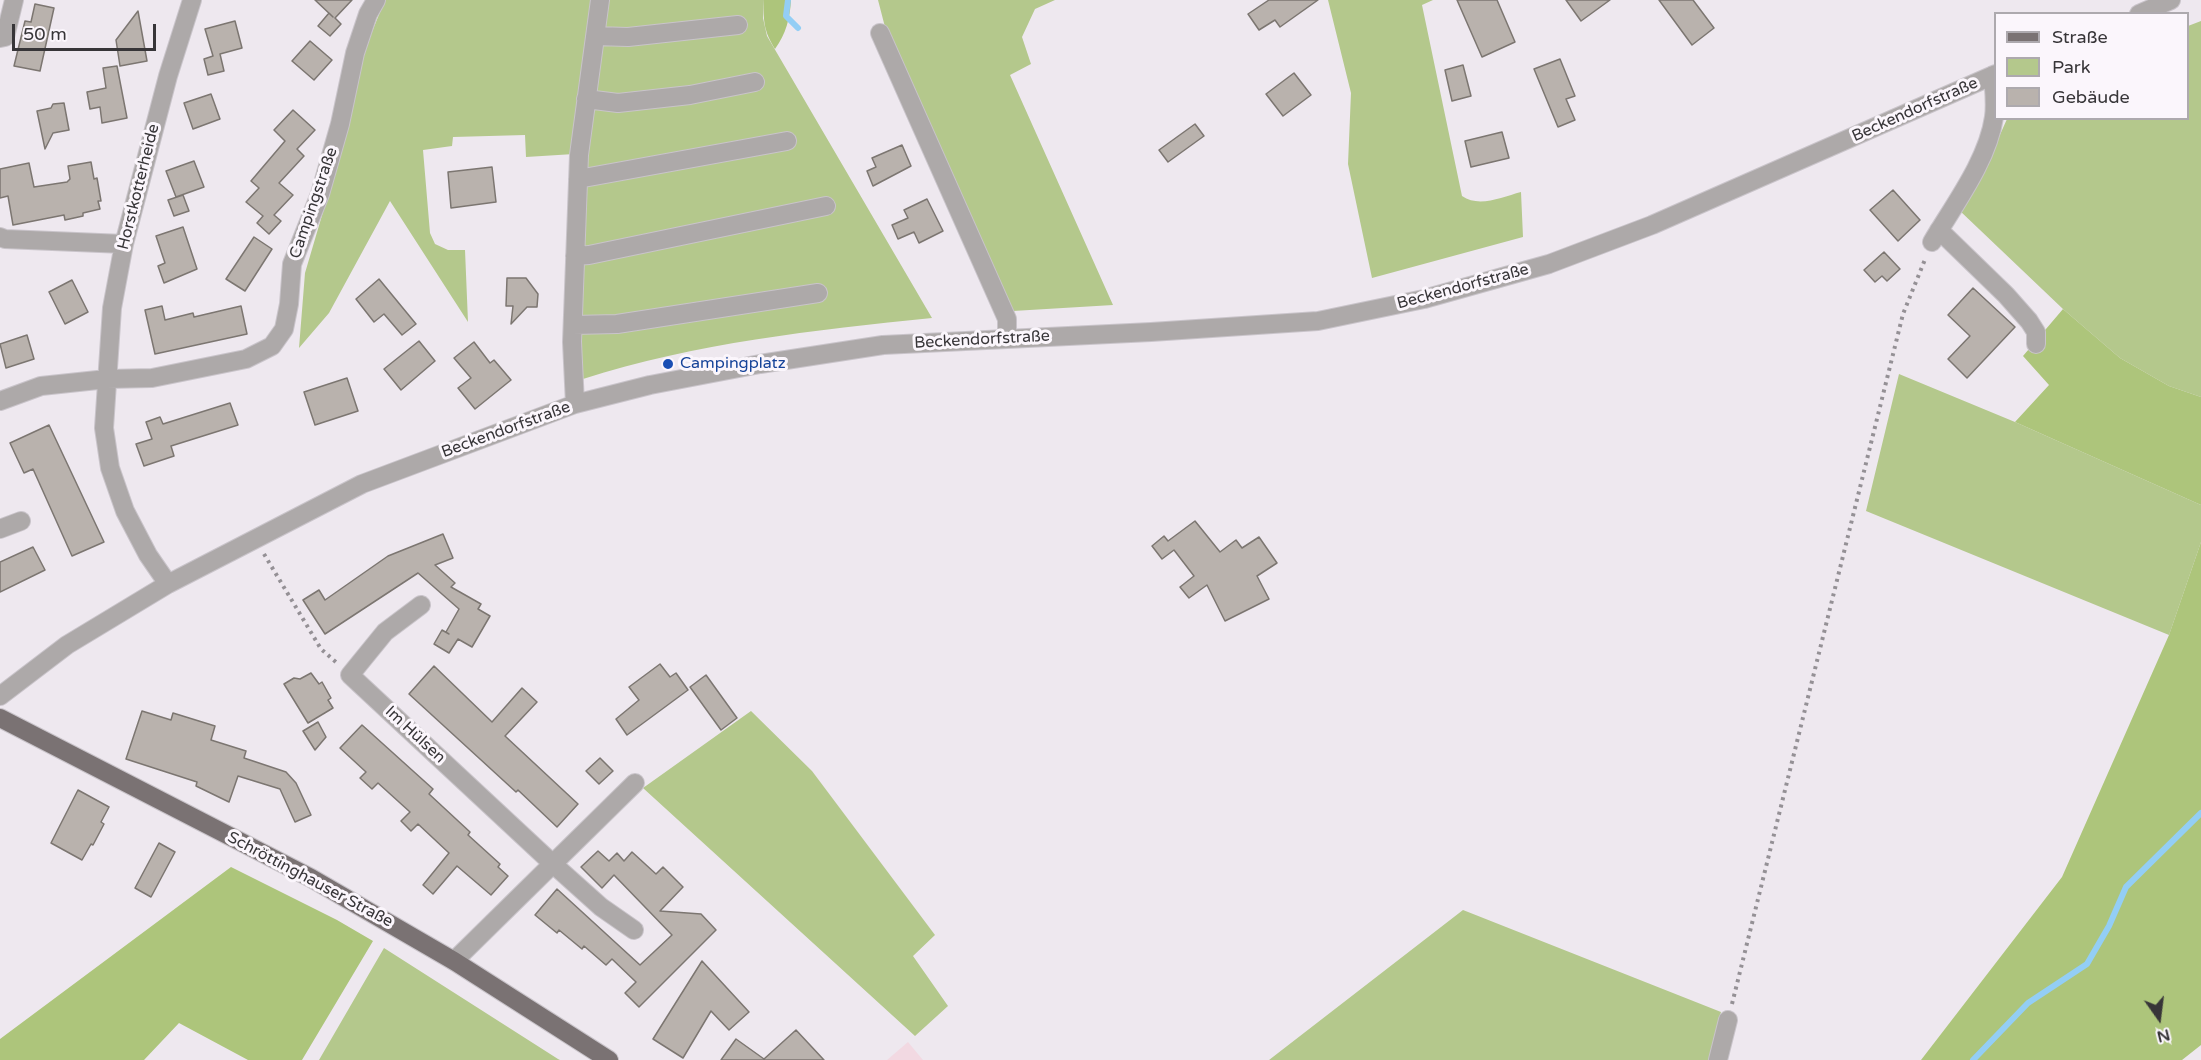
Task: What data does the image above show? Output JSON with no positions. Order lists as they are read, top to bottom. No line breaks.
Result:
{"streets":{"main road":["Schröttinghauser Straße"],"street":["Beckendorfstraße","Horstkotterheide","Campingstraße","Im Hülsen"]},"crossings":[["Beckendorfstraße","Horstkotterheide"],["Horstkotterheide","Campingstraße"]],"places":["Campingplatz"],"legend":["Straße","Park","Gebäude"],"scale_bar":"50 m","north":"bottom"}
